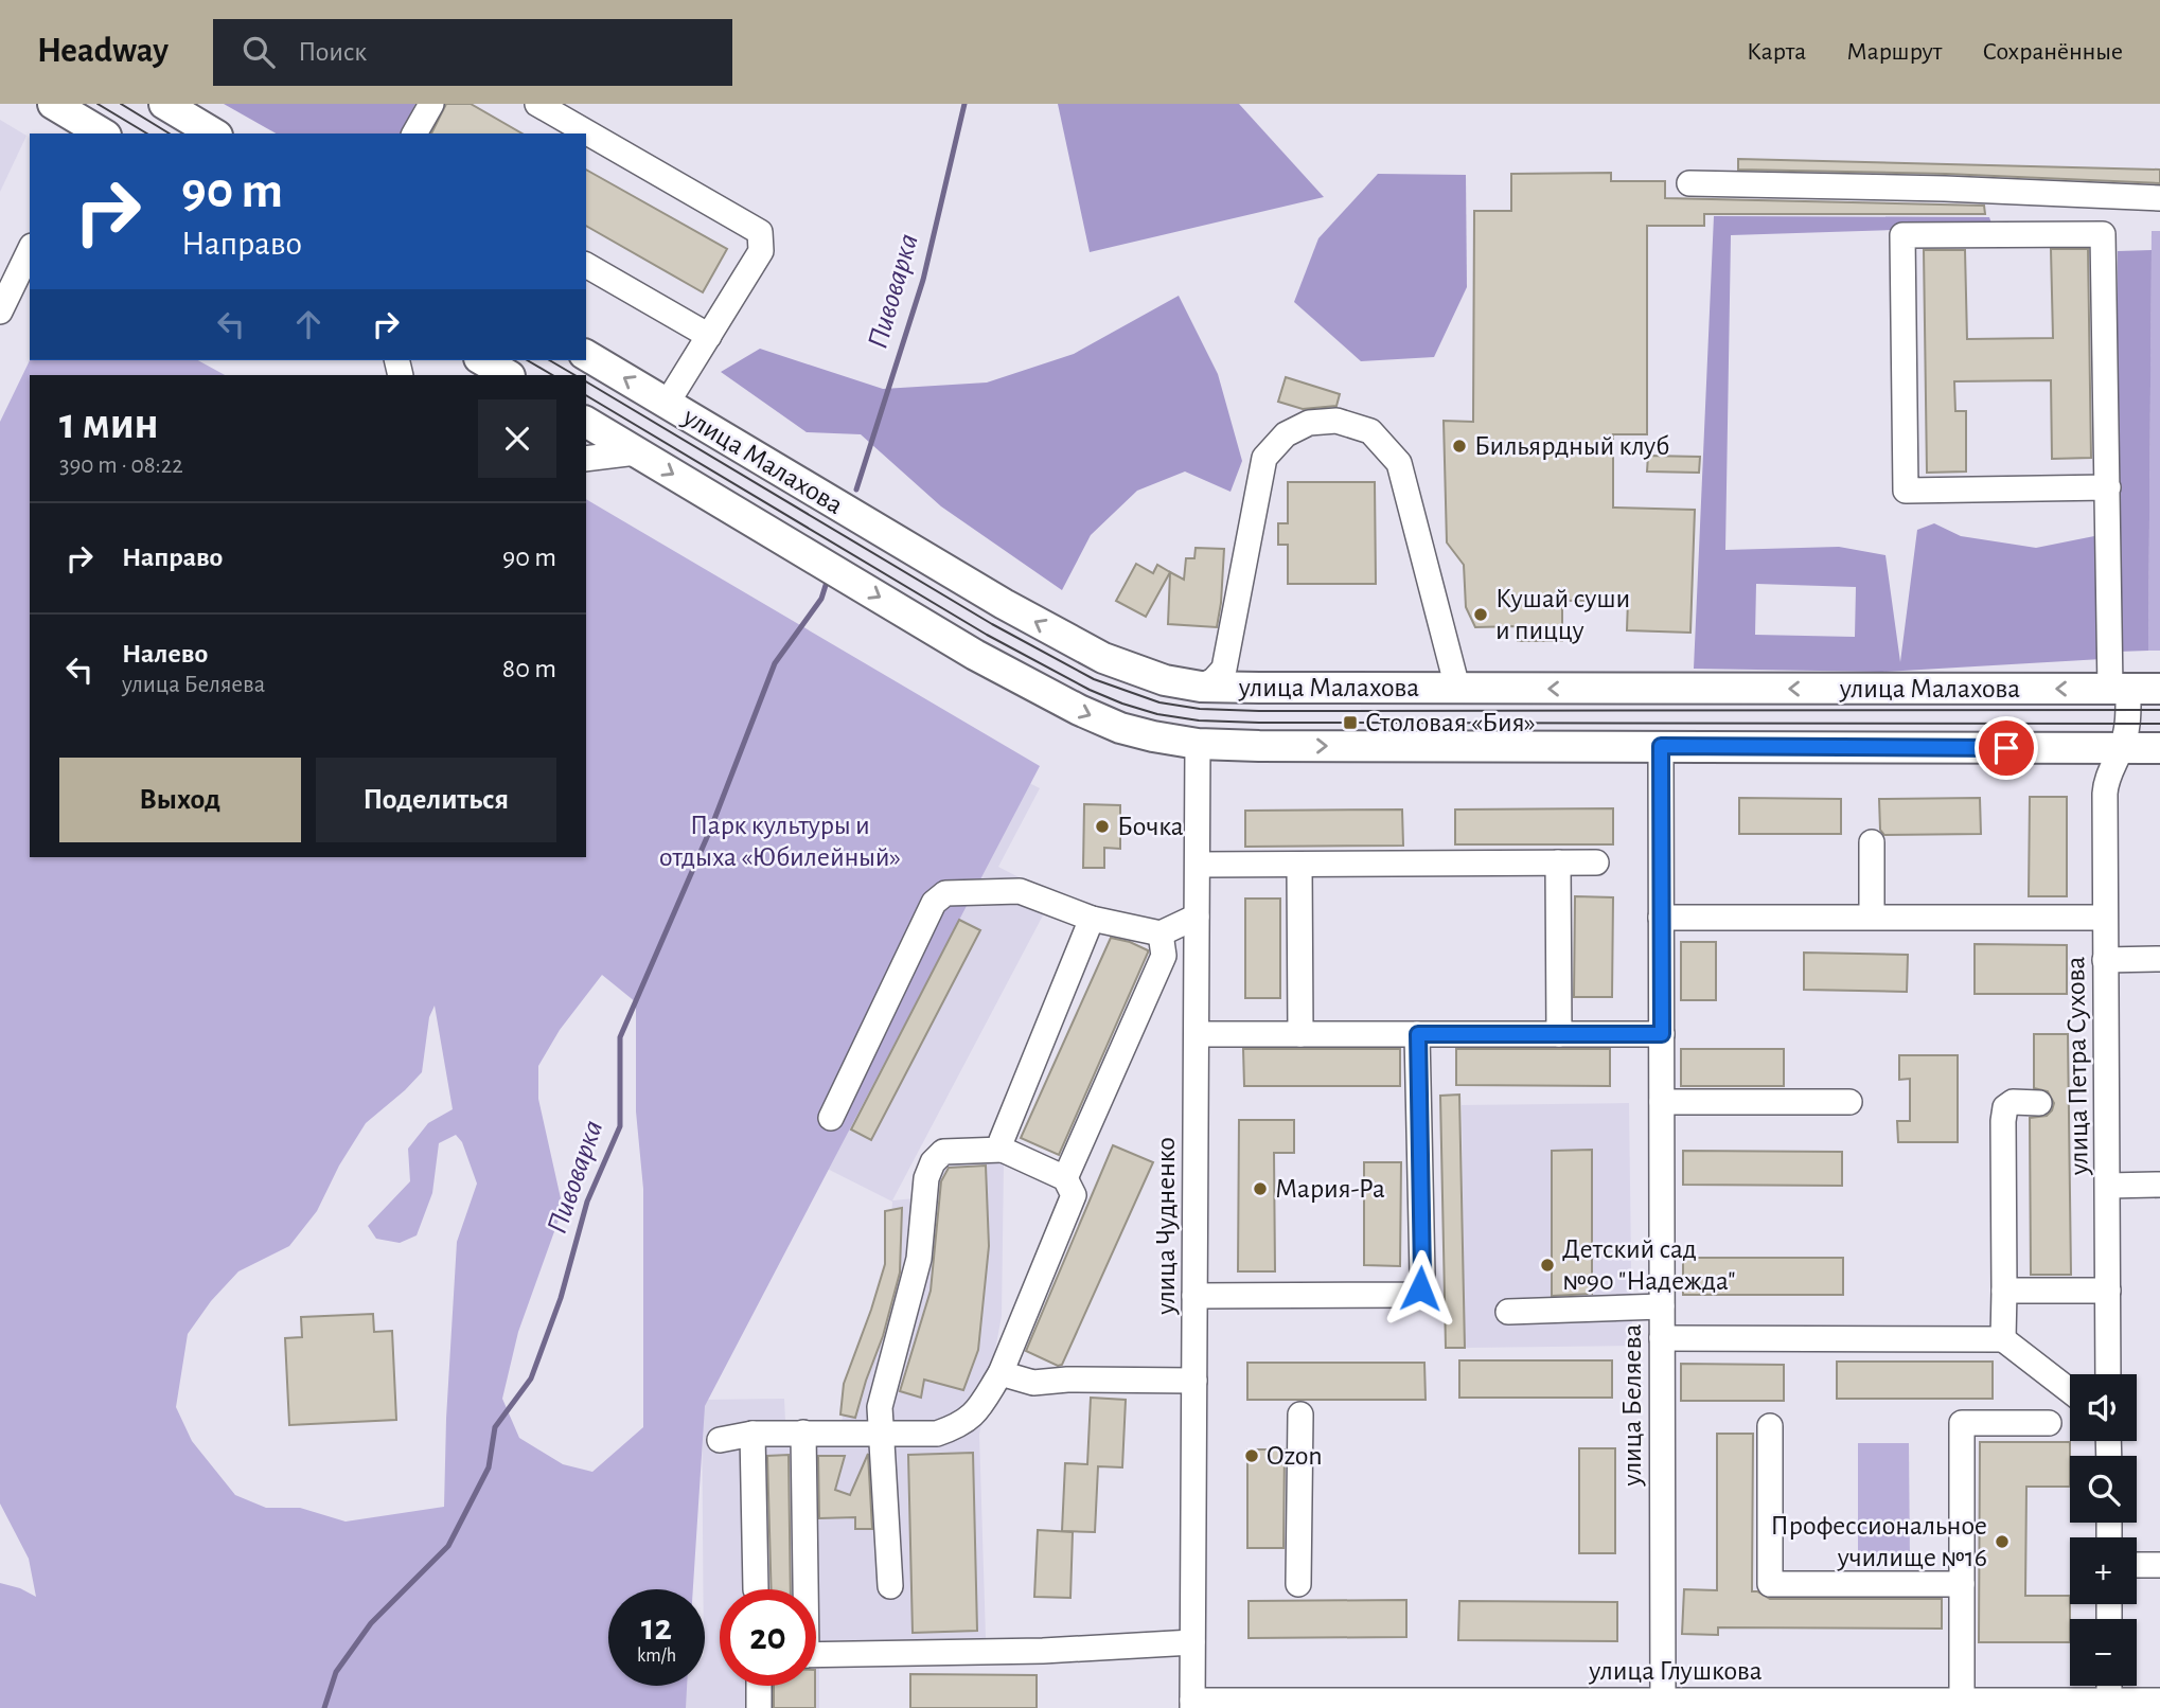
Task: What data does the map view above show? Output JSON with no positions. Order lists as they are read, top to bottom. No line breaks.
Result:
{"streets":{"main road":["улица Малахова"],"street":["улица Петра Сухова","улица Чудненко","улица Беляева","улица Глушкова"]},"crossings":[["улица Малахова","улица Петра Сухова"],["улица Малахова","улица Чудненко"],["улица Малахова","улица Беляева"],["улица Чудненко","улица Глушкова"],["улица Беляева","улица Глушкова"]],"water":["Пивоварка"],"parks":["Парк культуры и отдыха «Юбилейный»"],"places":{"other":["Бильярдный клуб","Кушай суши и пиццу","Бочка","Мария-Ра","Детский сад №90 \"Надежда\"","Ozon","Профессиональное училище №16"],"transit":["Столовая «Бия»"]},"page":{"header":"Headway","search":"Поиск","nav":["Карта","Маршрут","Сохранённые"],"turn":["90 m","Направо"],"heading":["1 мин","390 m · 08:22"],"list":[{"name":"Направо","value":"90 m"},{"name":"Налево","note":"улица Беляева","value":"80 m"}],"buttons":["Выход","Поделиться"],"map_buttons":["+","−"],"speed":"12 km/h","limit":"20"}}
